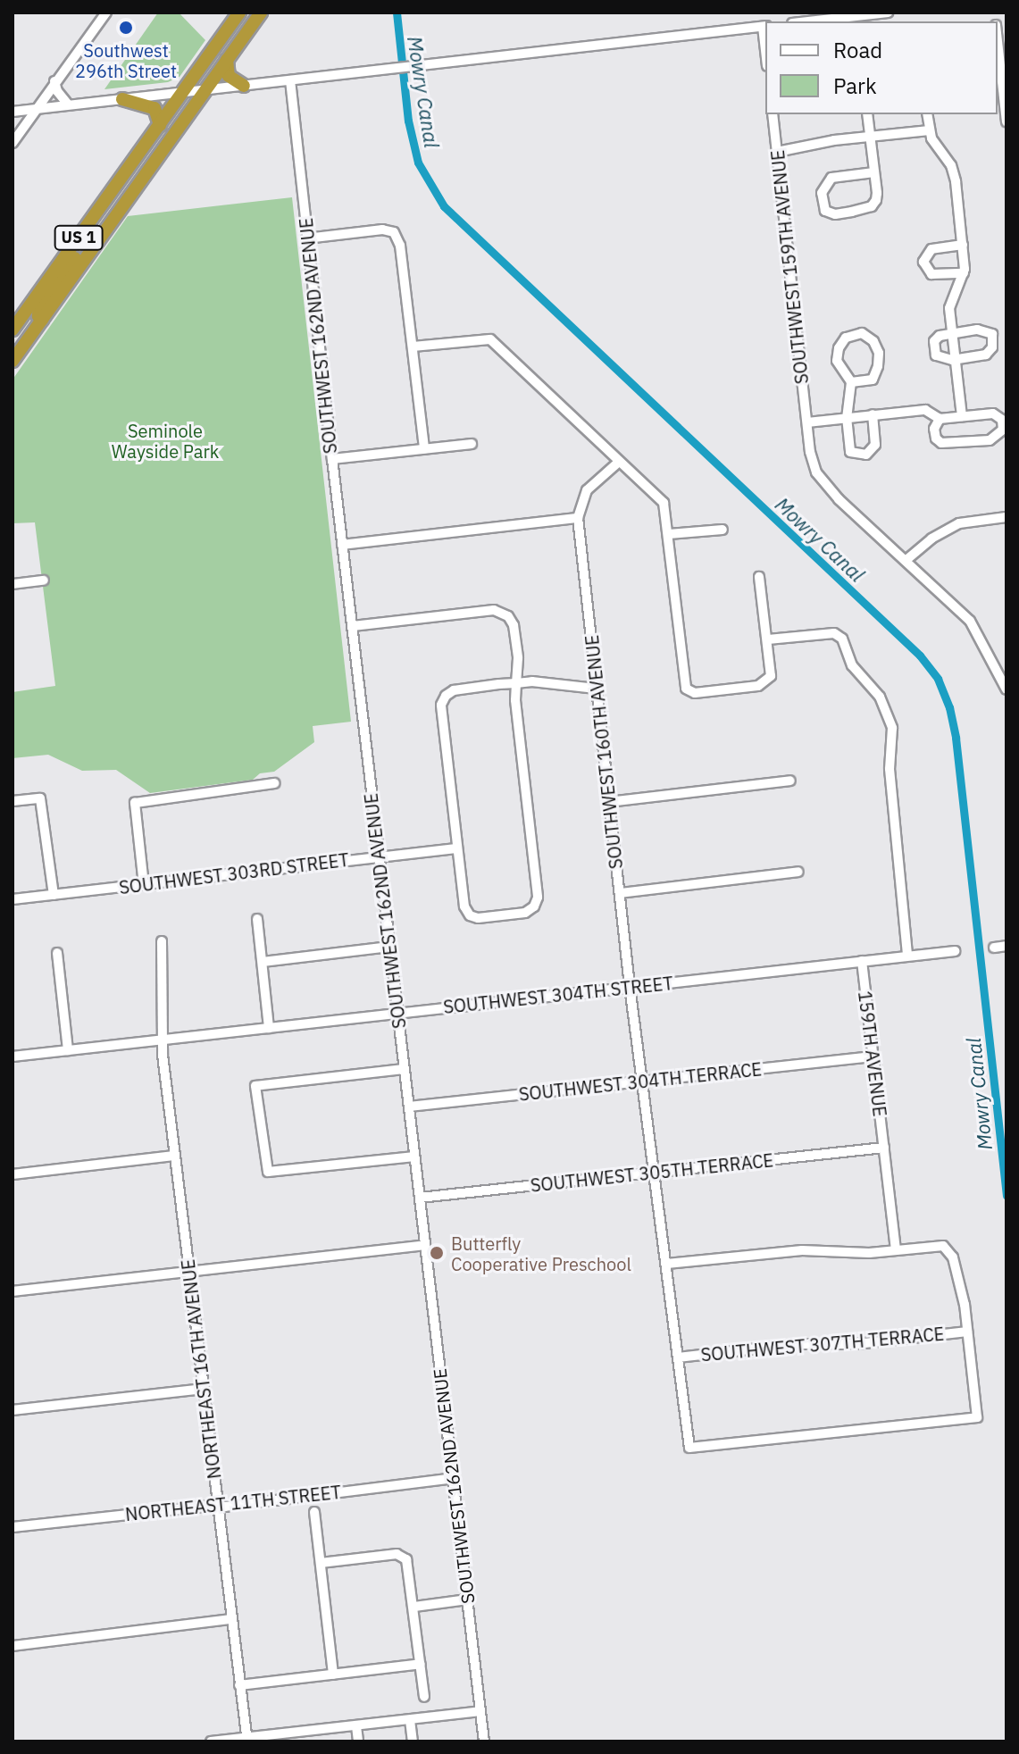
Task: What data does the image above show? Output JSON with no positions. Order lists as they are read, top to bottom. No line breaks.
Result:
{"streets":{"highway":["US 1"],"street":["SOUTHWEST 159TH AVENUE","SOUTHWEST 162ND AVENUE","SOUTHWEST 160TH AVENUE","SOUTHWEST 303RD STREET","SOUTHWEST 304TH STREET","159TH AVENUE","SOUTHWEST 304TH TERRACE","SOUTHWEST 305TH TERRACE","SOUTHWEST 307TH TERRACE","NORTHEAST 16TH AVENUE","NORTHEAST 11TH STREET"]},"crossings":[["SOUTHWEST 162ND AVENUE","SOUTHWEST 303RD STREET"],["SOUTHWEST 162ND AVENUE","SOUTHWEST 304TH STREET"],["SOUTHWEST 162ND AVENUE","SOUTHWEST 304TH TERRACE"],["SOUTHWEST 162ND AVENUE","SOUTHWEST 305TH TERRACE"],["SOUTHWEST 162ND AVENUE","NORTHEAST 11TH STREET"],["SOUTHWEST 160TH AVENUE","SOUTHWEST 304TH STREET"],["SOUTHWEST 160TH AVENUE","SOUTHWEST 304TH TERRACE"],["SOUTHWEST 160TH AVENUE","SOUTHWEST 305TH TERRACE"],["SOUTHWEST 304TH STREET","159TH AVENUE"],["SOUTHWEST 304TH STREET","NORTHEAST 16TH AVENUE"],["159TH AVENUE","SOUTHWEST 304TH TERRACE"],["159TH AVENUE","SOUTHWEST 305TH TERRACE"],["NORTHEAST 16TH AVENUE","NORTHEAST 11TH STREET"]],"water":["Mowry Canal"],"parks":["Seminole Wayside Park"],"places":["Southwest 296th Street","Butterfly Cooperative Preschool"],"legend":["Road","Park"]}
